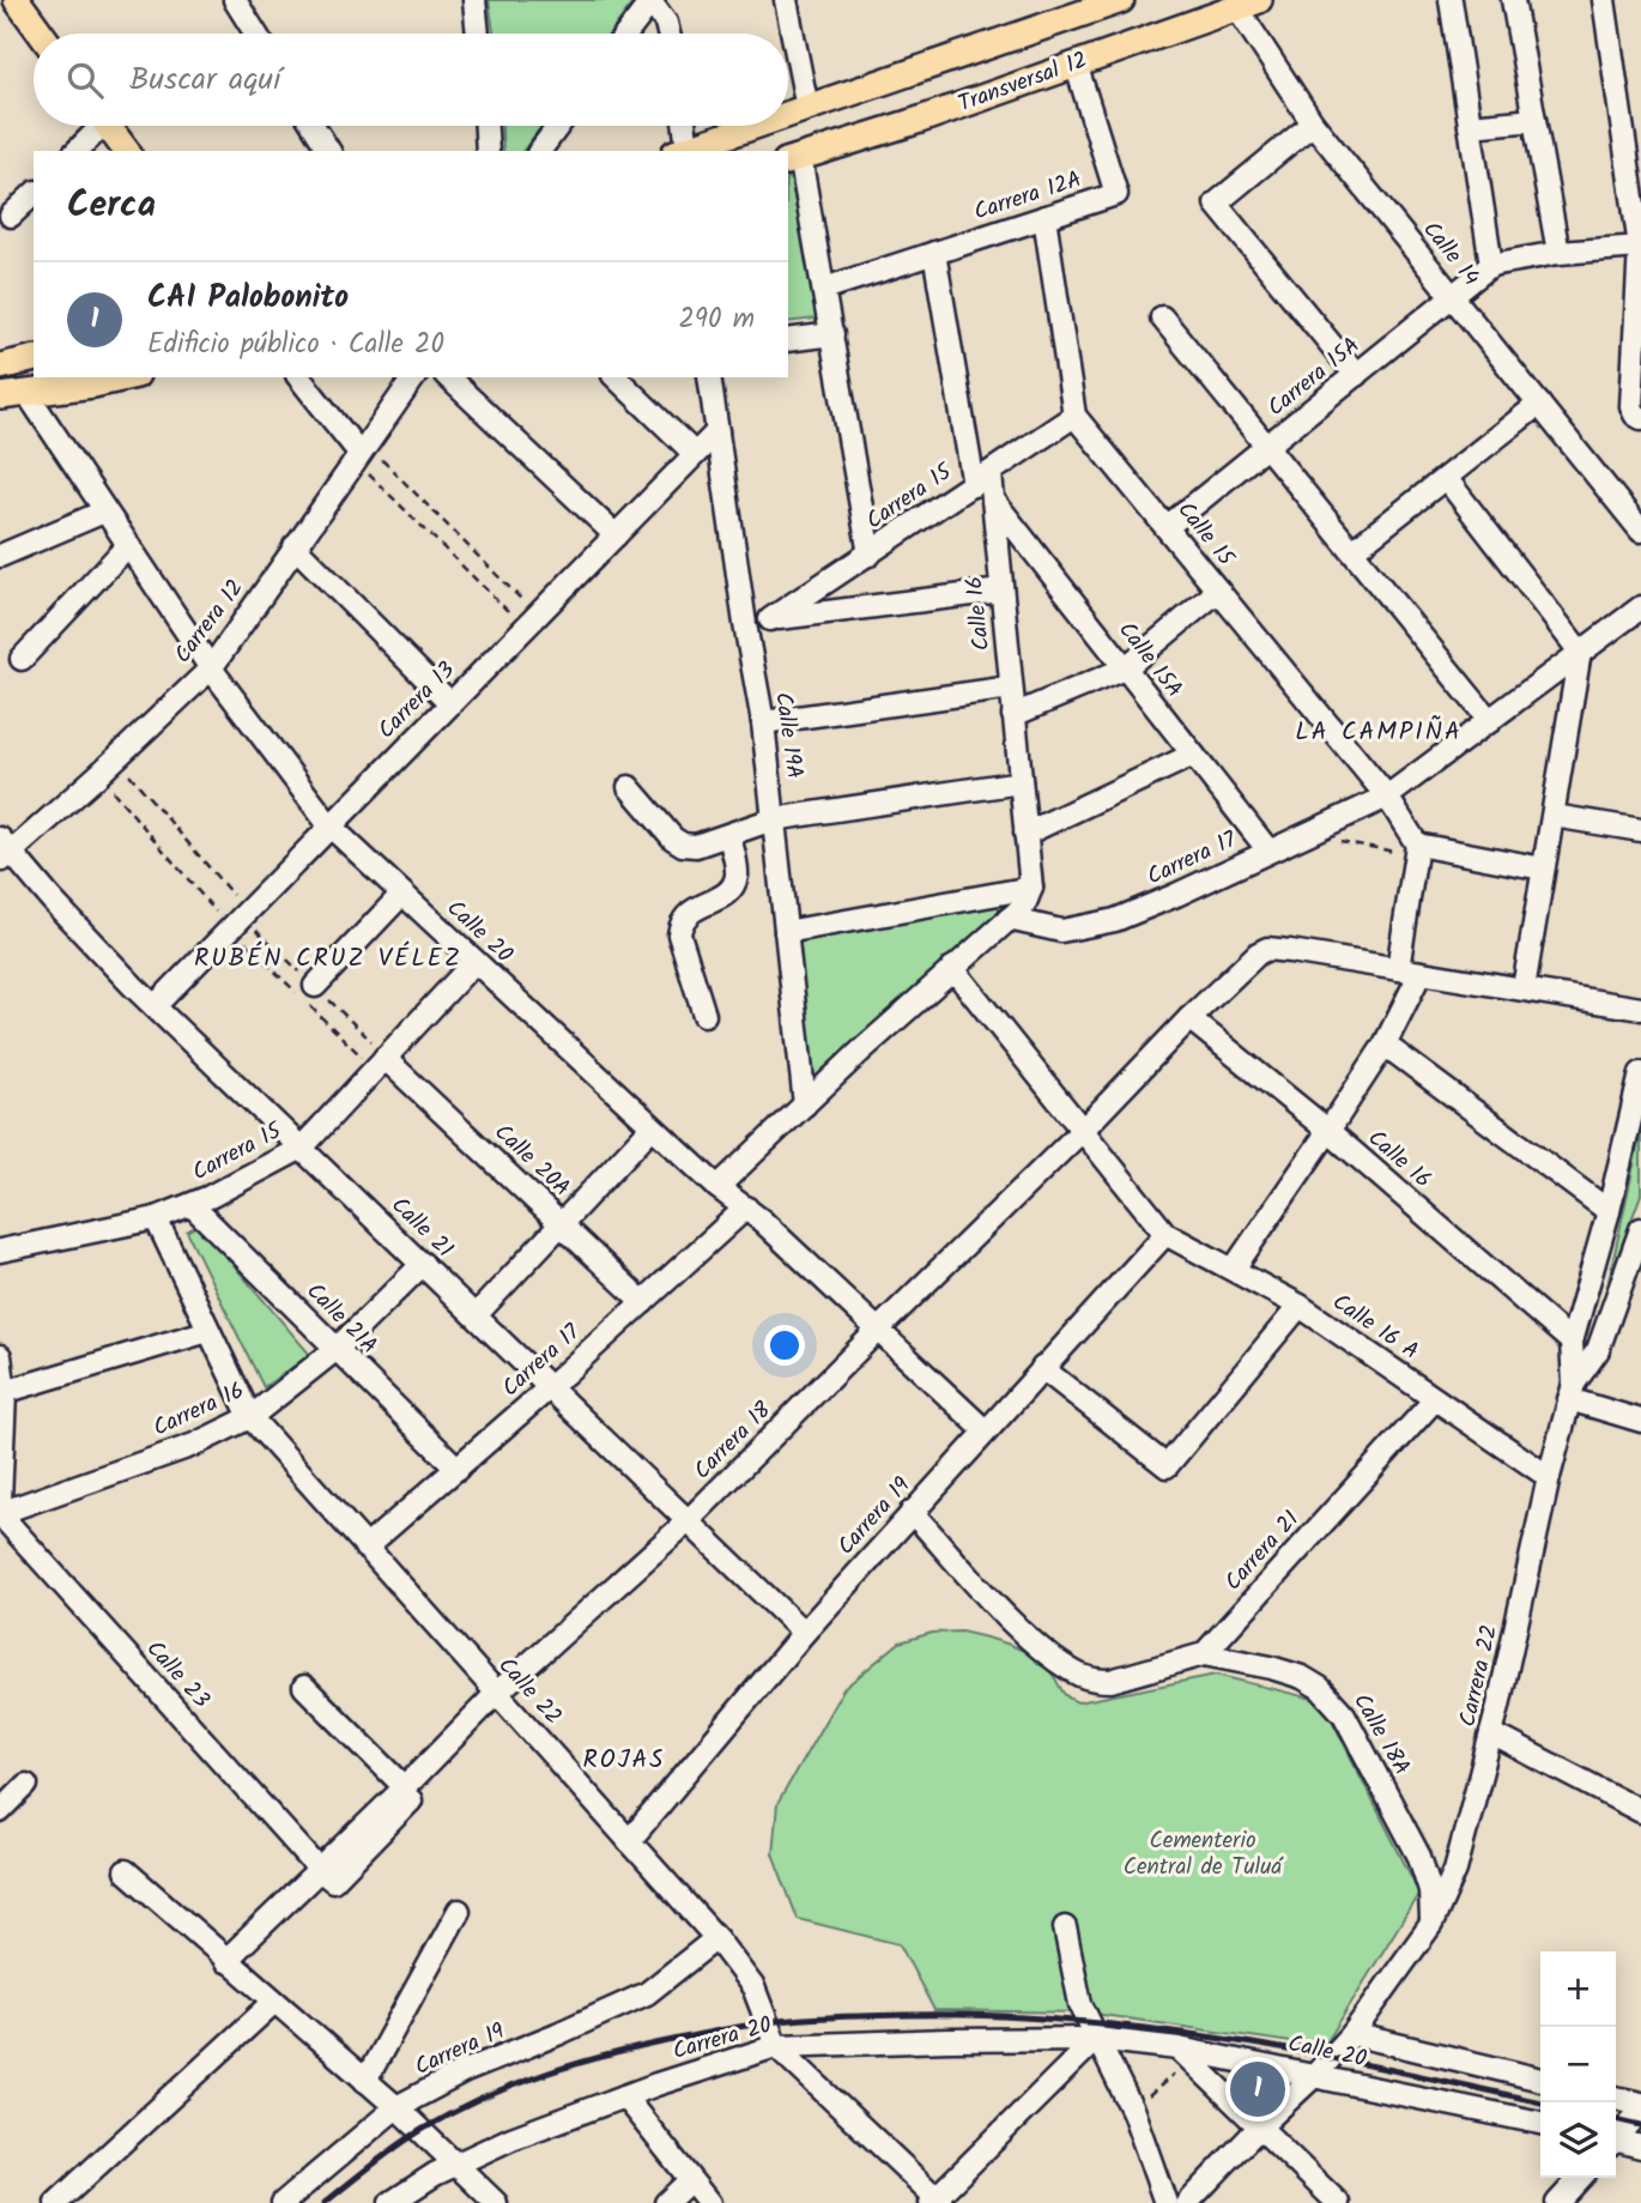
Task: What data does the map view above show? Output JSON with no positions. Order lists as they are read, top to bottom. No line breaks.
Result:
{"streets":{"main road":["Transversal 12"],"street":["Carrera 12A","Calle 14","Carrera 15A","Carrera 15","Calle 15","Calle 16","Carrera 12","Calle 15A","Carrera 13","Calle 19A","Carrera 17","Calle 20","Calle 20A","Calle 21","Calle 21A","Calle 16 A","Carrera 16","Carrera 18","Carrera 19","Carrera 21","Calle 23","Carrera 22","Calle 22","Calle 18A","Carrera 20"]},"crossings":[["Transversal 12","Carrera 12A"],["Transversal 12","Calle 14"],["Carrera 12A","Calle 16"],["Calle 14","Carrera 15A"],["Carrera 15A","Calle 15"],["Carrera 15","Calle 15"],["Carrera 15","Calle 16"],["Carrera 15","Calle 20"],["Carrera 15","Calle 20A"],["Carrera 15","Calle 21"],["Carrera 15","Calle 21A"],["Carrera 15","Calle 22"],["Calle 15","Carrera 17"],["Calle 16","Calle 15A"],["Calle 16","Carrera 18"],["Calle 16","Carrera 22"],["Carrera 12","Calle 20"],["Carrera 12","Calle 21"],["Calle 15A","Carrera 17"],["Carrera 13","Calle 19A"],["Carrera 13","Calle 20"],["Carrera 13","Calle 21"],["Carrera 17","Calle 20"],["Carrera 17","Calle 20A"],["Carrera 17","Calle 21"],["Carrera 17","Calle 21A"],["Carrera 17","Calle 22"],["Calle 20","Carrera 18"],["Calle 20","Carrera 19"],["Calle 20","Carrera 22"],["Calle 20","Carrera 20"],["Calle 21","Carrera 16"],["Calle 21","Carrera 18"],["Calle 21","Carrera 19"],["Calle 21A","Carrera 16"],["Calle 16 A","Carrera 19"],["Calle 16 A","Carrera 21"],["Calle 16 A","Carrera 22"],["Carrera 16","Calle 23"],["Carrera 16","Calle 22"],["Carrera 18","Calle 23"],["Carrera 18","Calle 22"],["Carrera 19","Calle 22"],["Carrera 21","Calle 18A"],["Carrera 22","Calle 18A"],["Calle 22","Carrera 20"]],"districts":["LA CAMPIÑA","RUBÉN CRUZ VÉLEZ","ROJAS"],"parks":["Cementerio Central de Tuluá"],"page":{"search":"Buscar aquí","heading":"Cerca","list":[{"mark":"1","name":"CAI Palobonito","note":"Edificio público · Calle 20","value":"290 m"}],"map_buttons":["+","−"],"pins":"1"}}
